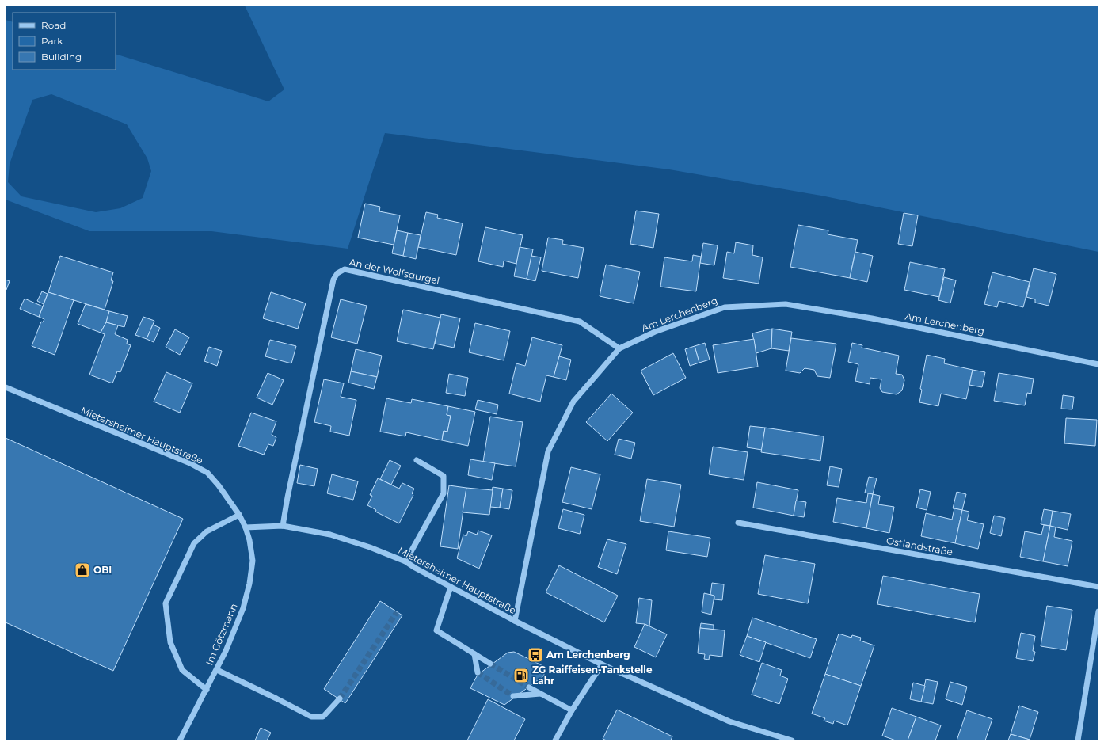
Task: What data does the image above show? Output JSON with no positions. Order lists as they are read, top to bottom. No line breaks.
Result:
{"streets":{"street":["An der Wolfsgurgel","Am Lerchenberg","Mietersheimer Hauptstraße","Ostlandstraße","Im Götzmann"]},"crossings":[["An der Wolfsgurgel","Am Lerchenberg"],["An der Wolfsgurgel","Mietersheimer Hauptstraße"],["Am Lerchenberg","Mietersheimer Hauptstraße"],["Mietersheimer Hauptstraße","Im Götzmann"]],"places":{"shop":["OBI"],"bus stop":["Am Lerchenberg"],"fuel station":["ZG Raiffeisen-Tankstelle Lahr"]},"legend":["Road","Park","Building"]}
